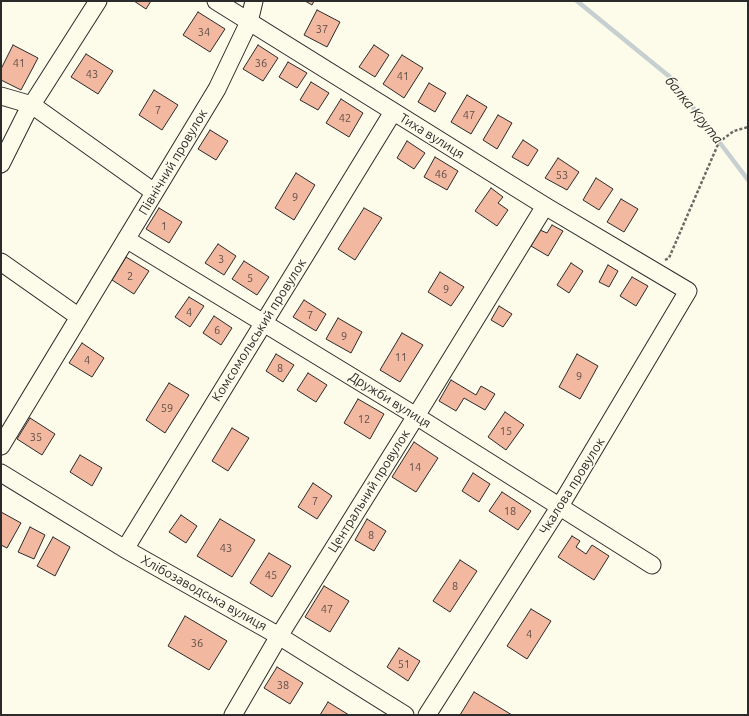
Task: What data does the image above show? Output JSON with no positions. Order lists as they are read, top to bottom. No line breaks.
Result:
{"streets":{"street":["Тиха вулиця","Північний провулок","Комсомольський провулок","Дружби вулиця","Чкалова провулок","Центральний провулок","Хлібозаводська вулиця"]},"crossings":[["Тиха вулиця","Північний провулок"],["Тиха вулиця","Комсомольський провулок"],["Тиха вулиця","Чкалова провулок"],["Тиха вулиця","Центральний провулок"],["Північний провулок","Дружби вулиця"],["Комсомольський провулок","Дружби вулиця"],["Комсомольський провулок","Хлібозаводська вулиця"],["Дружби вулиця","Чкалова провулок"],["Дружби вулиця","Центральний провулок"],["Центральний провулок","Хлібозаводська вулиця"]],"water":["балка Крута"],"house_numbers":["37","34","41","36","43","41","7","47","42","46","53","9","1","3","2","5","9","4","7","6","9","11","4","8","9","59","12","15","35","14","7","18","8","43","45","8","47","4","36","51","38"]}
